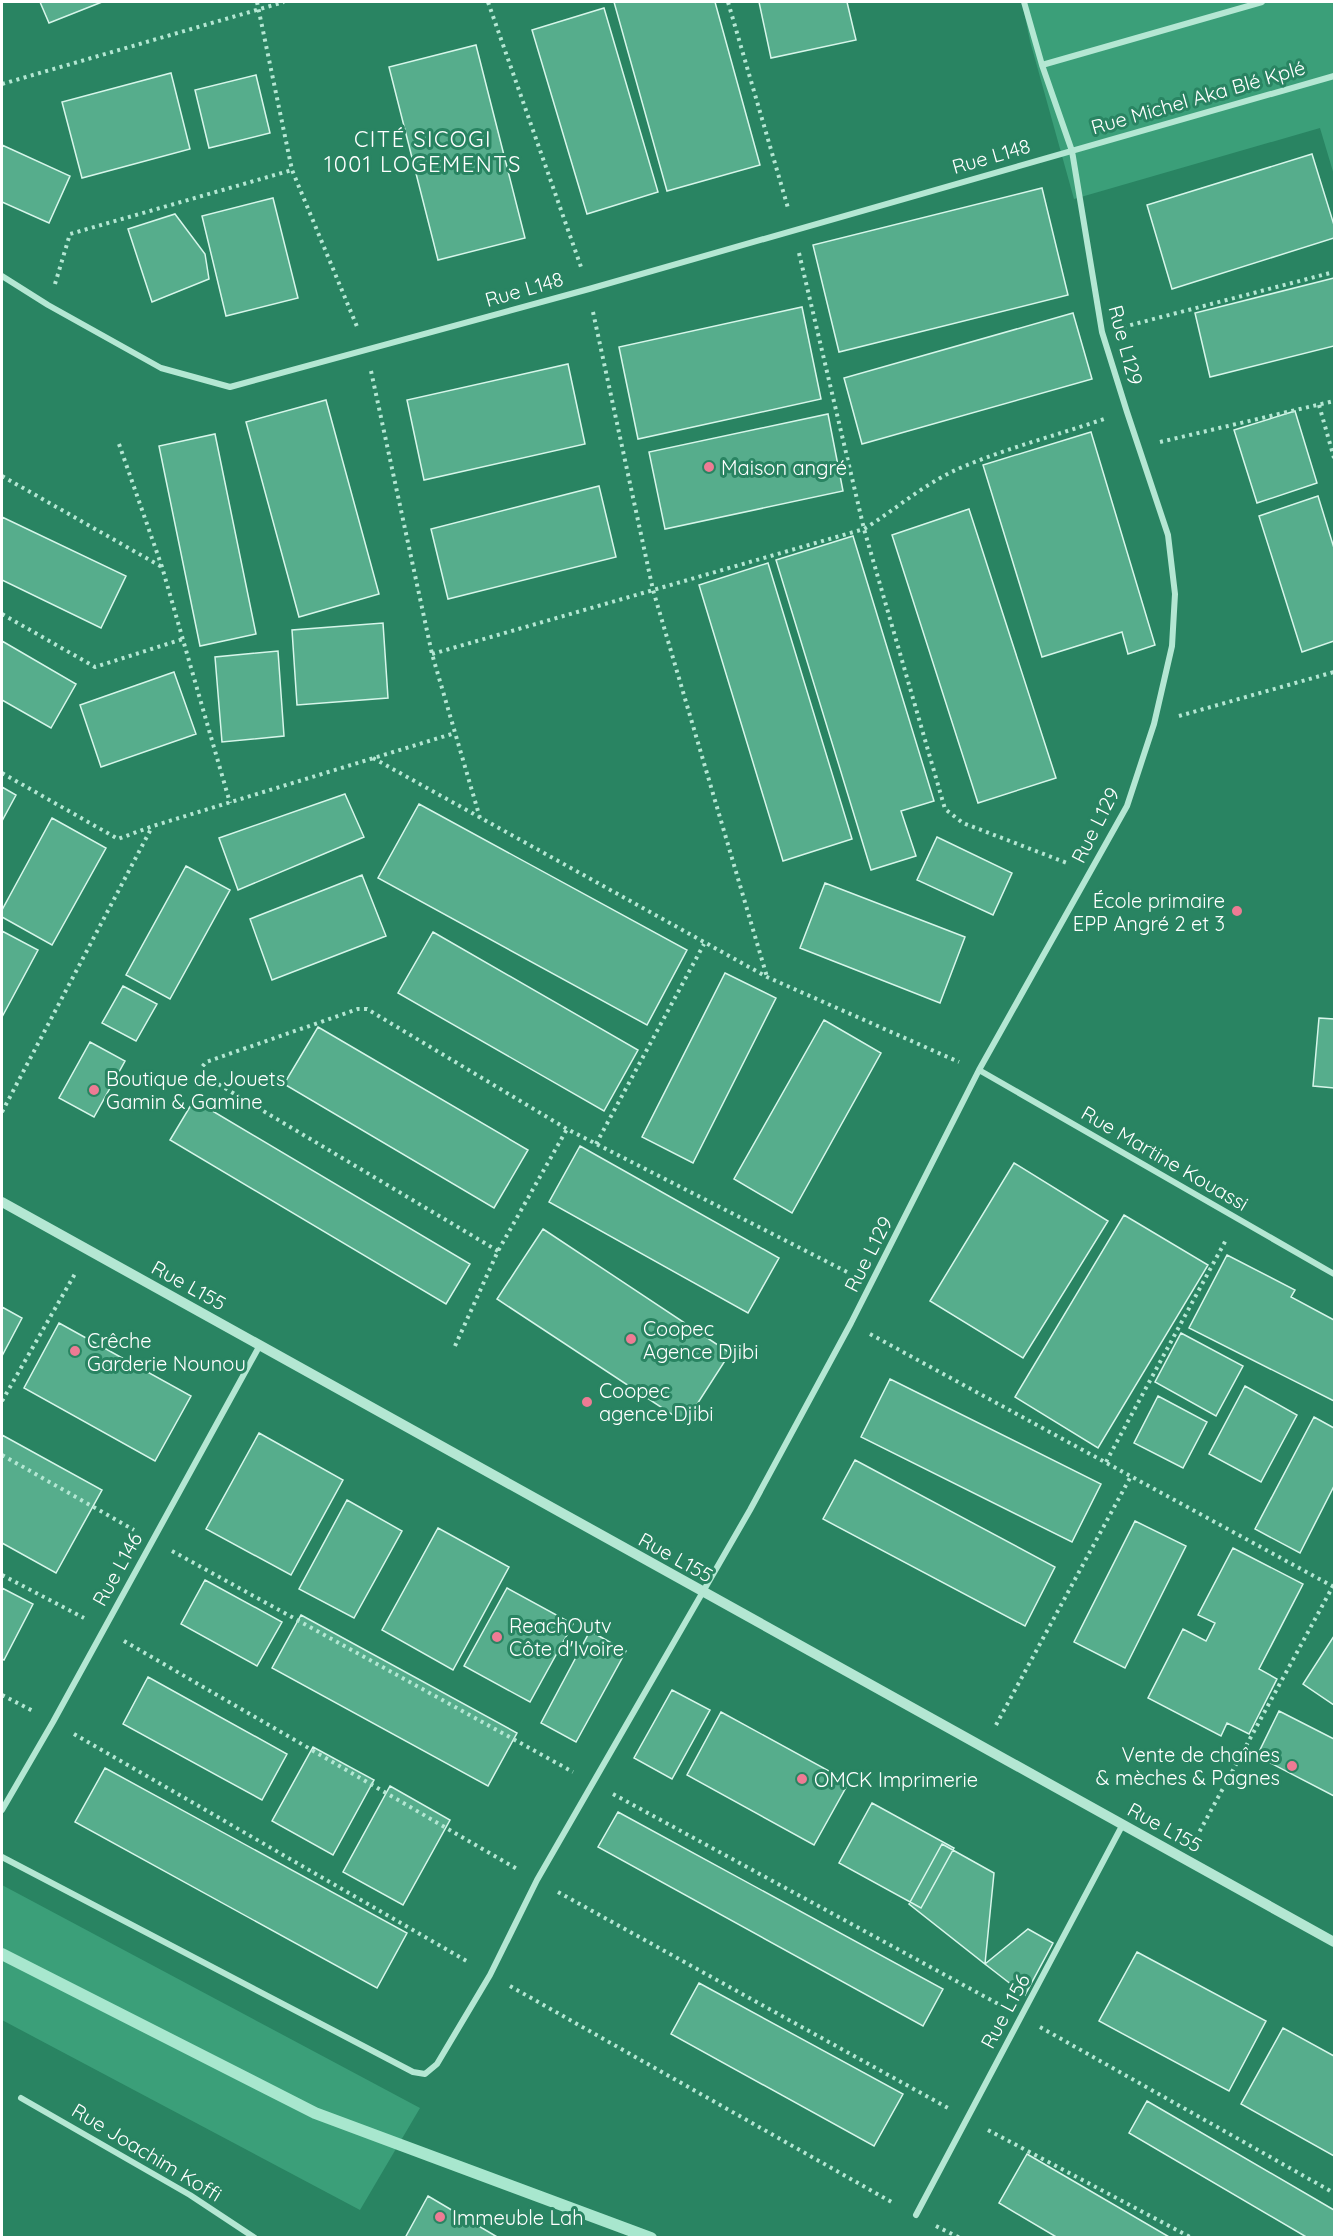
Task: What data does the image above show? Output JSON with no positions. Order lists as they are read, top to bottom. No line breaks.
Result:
{"streets":{"street":["Rue Michel Aka Blé Kplé","Rue L148","Rue L129","Rue Martine Kouassi","Rue L155","Rue L146","Rue L156","Rue Joachim Koffi"]},"crossings":[["Rue Michel Aka Blé Kplé","Rue L148"],["Rue Michel Aka Blé Kplé","Rue L129"],["Rue L148","Rue L129"],["Rue L129","Rue Martine Kouassi"],["Rue L129","Rue L155"],["Rue L155","Rue L146"],["Rue L155","Rue L156"]],"districts":["CITÉ SICOGI 1001 LOGEMENTS"],"places":["Maison angré","École primaire EPP Angré 2 et 3","Boutique de Jouets Gamin & Gamine","Coopec Agence Djibi","Crêche Garderie Nounou","Coopec agence Djibi","ReachOutv Côte d'Ivoire","Vente de chaînes & mèches & Pagnes","OMCK Imprimerie","Immeuble Lah"]}
